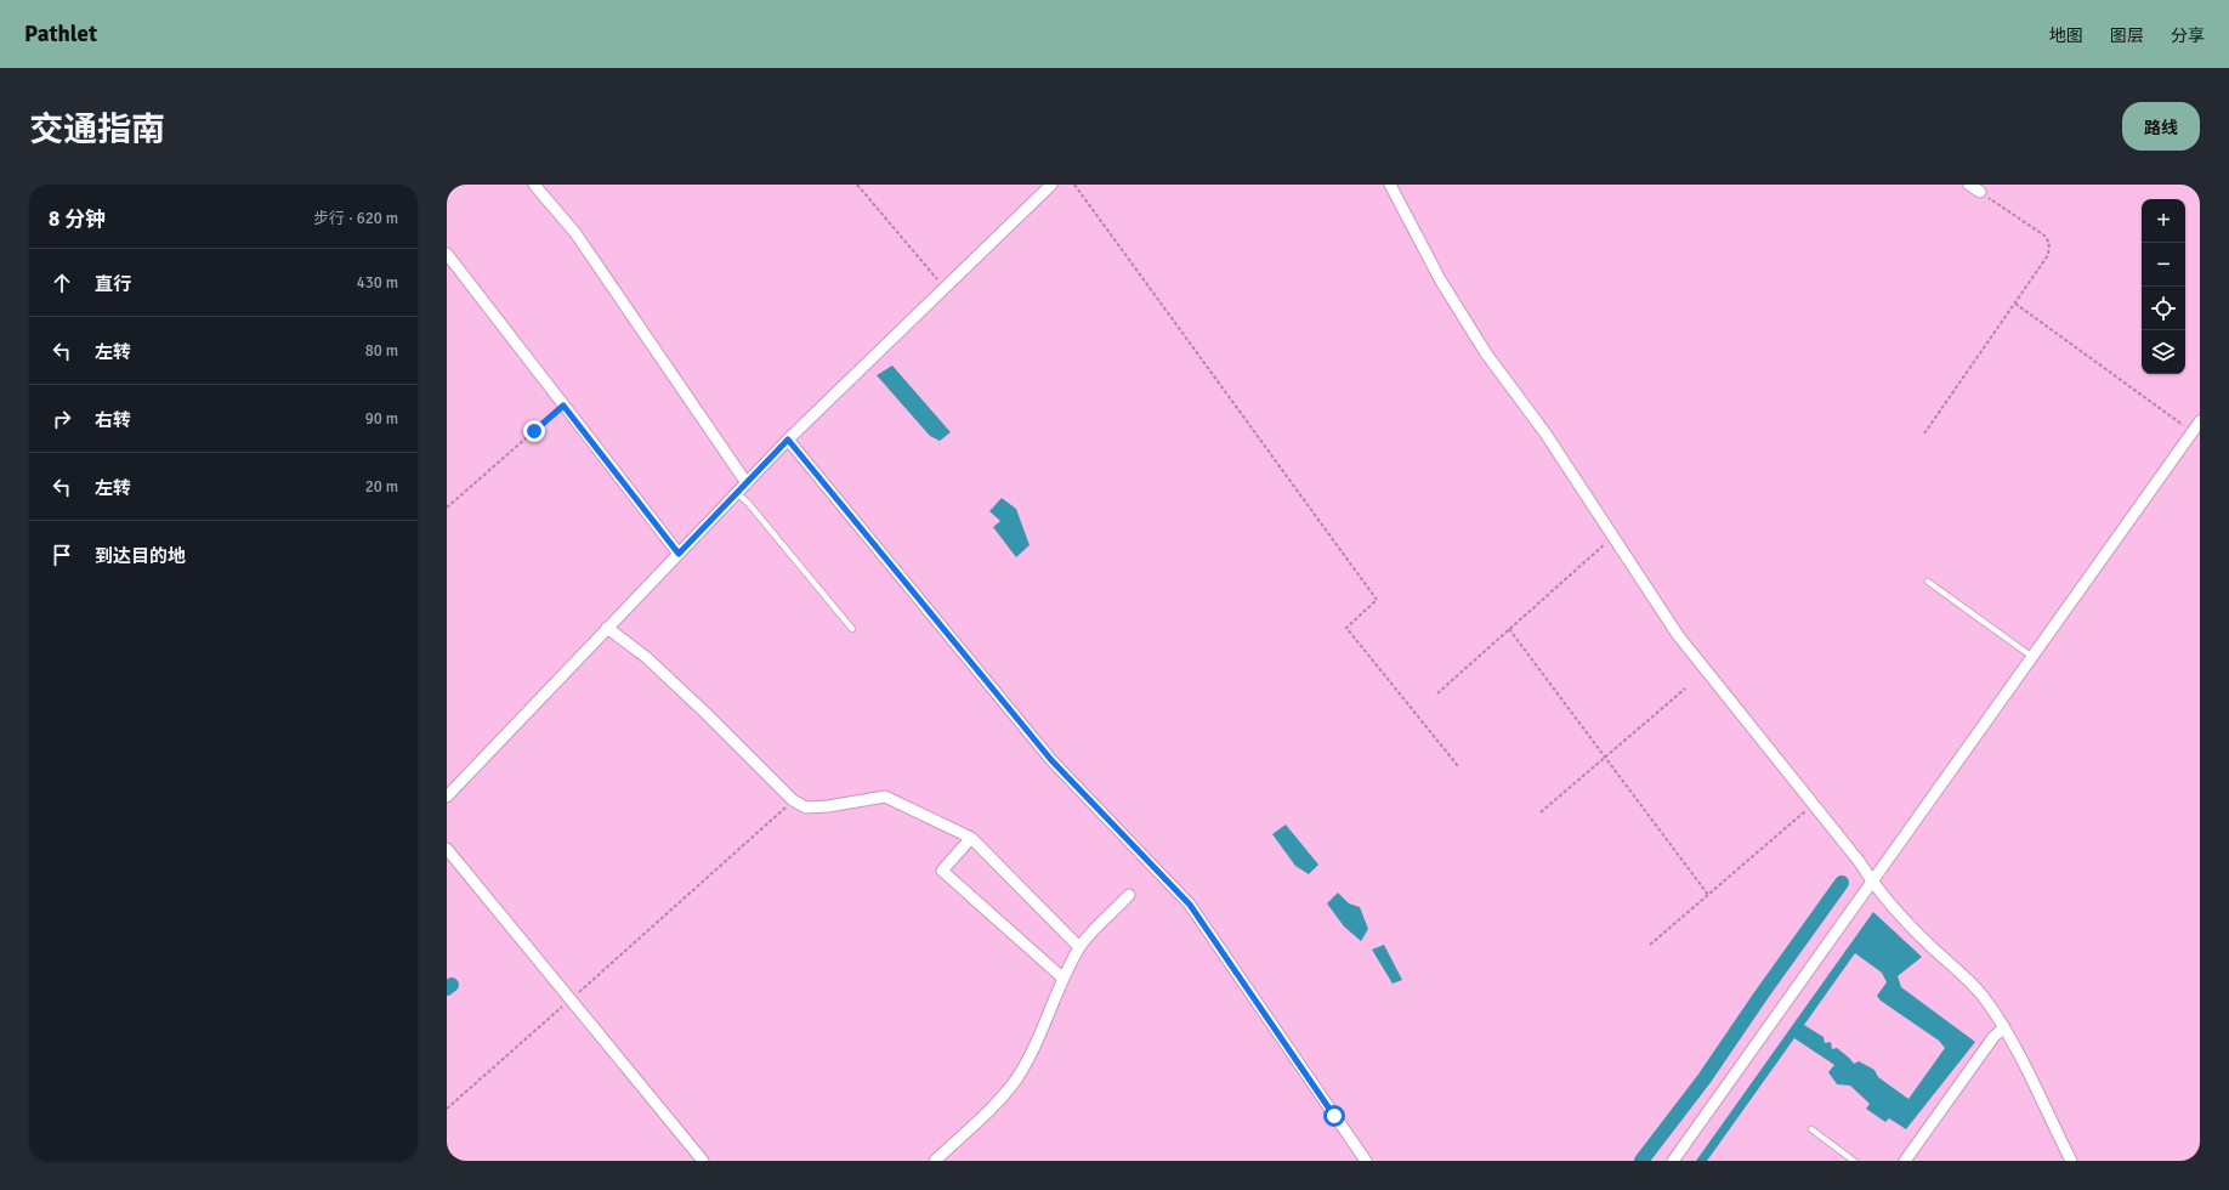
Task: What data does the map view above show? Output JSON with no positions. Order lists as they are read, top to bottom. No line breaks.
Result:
{"page":{"header":"Pathlet","nav":["地图","图层","分享"],"title":"交通指南","buttons":"路线","heading":["8 分钟","步行 · 620 m"],"map_buttons":["+","−"],"list":[["直行","430 m"],["左转","80 m"],["右转","90 m"],["左转","20 m"],"到达目的地"]}}
